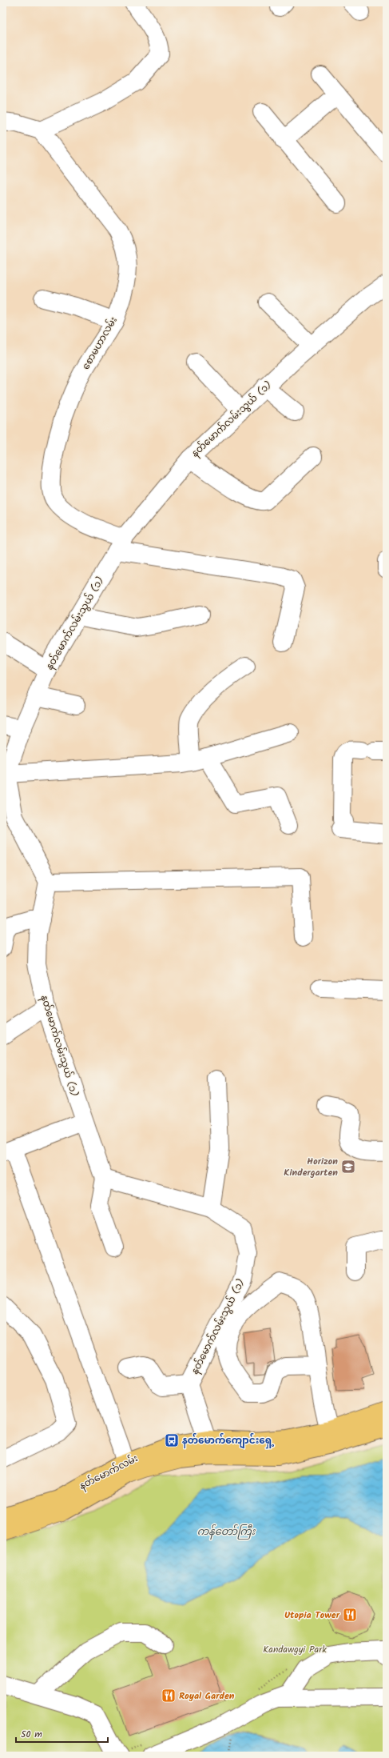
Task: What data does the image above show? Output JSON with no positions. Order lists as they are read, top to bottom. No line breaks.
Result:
{"streets":{"main road":["နတ်မောက်လမ်း"],"street":["စောမဟာလမ်း","နတ်မောက်လမ်းသွယ် (၁)"]},"crossings":[["စောမဟာလမ်း","နတ်မောက်လမ်းသွယ် (၁)"],["နတ်မောက်လမ်းသွယ် (၁)","နတ်မောက်လမ်း"]],"water":["ကန်တော်ကြီး"],"parks":["Kandawgyi Park"],"places":{"school or university":["Horizon Kindergarten"],"bus stop":["နတ်မောက်ကျောင်းရှေ့"],"restaurant":["Utopia Tower","Royal Garden"]},"scale_bar":"50 m"}
